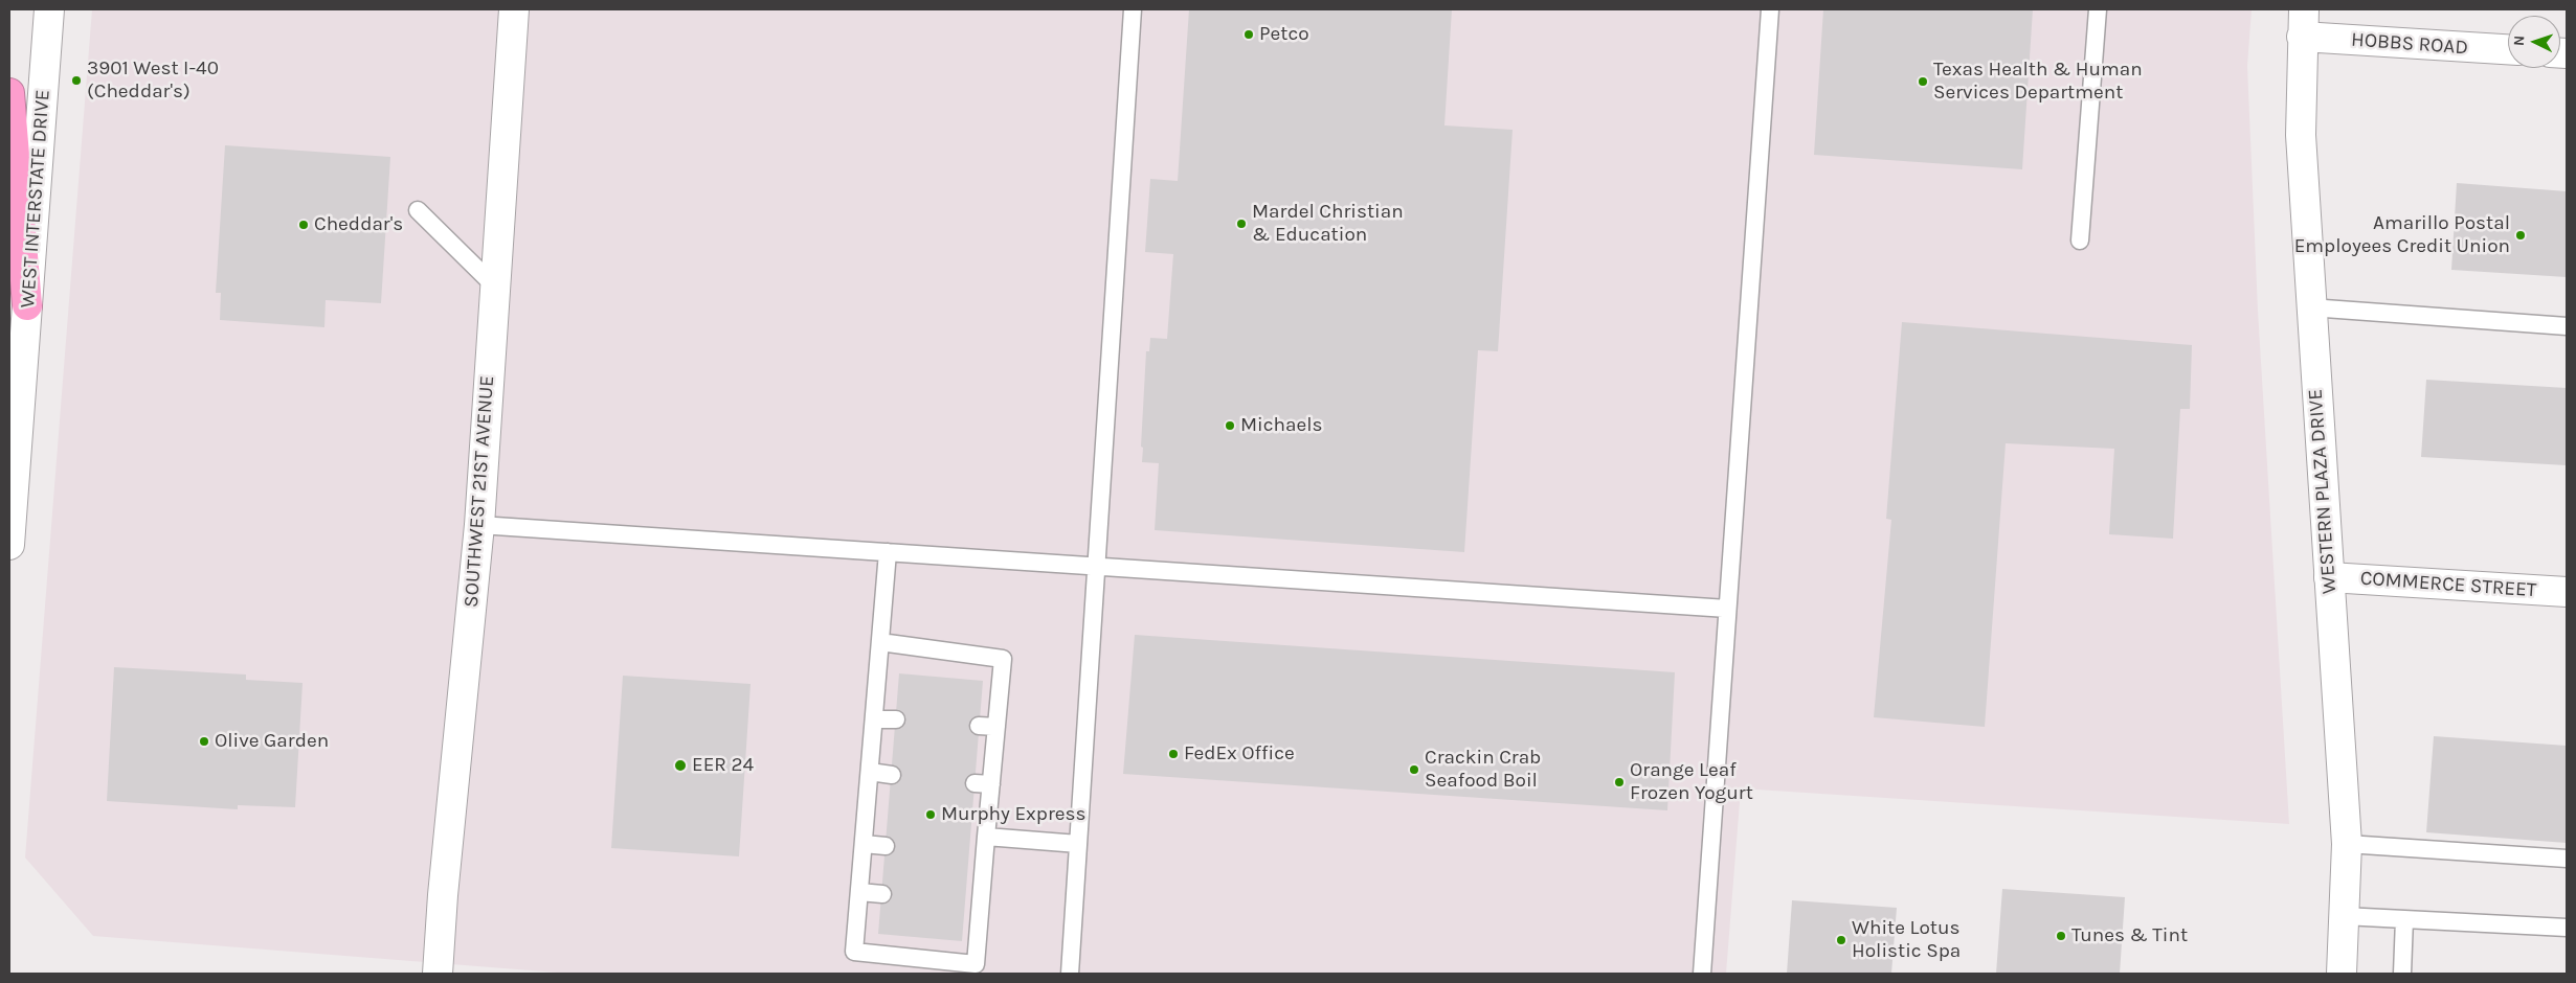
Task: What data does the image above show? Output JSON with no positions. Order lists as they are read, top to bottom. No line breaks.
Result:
{"streets":{"street":["HOBBS ROAD","WEST INTERSTATE DRIVE","SOUTHWEST 21ST AVENUE","WESTERN PLAZA DRIVE","COMMERCE STREET"]},"crossings":[["HOBBS ROAD","WESTERN PLAZA DRIVE"],["WESTERN PLAZA DRIVE","COMMERCE STREET"]],"places":["Petco","3901 West I-40 (Cheddar's)","Texas Health & Human Services Department","Mardel Christian & Education","Cheddar's","Amarillo Postal Employees Credit Union","Michaels","Olive Garden","FedEx Office","EER 24","Crackin Crab Seafood Boil","Orange Leaf Frozen Yogurt","Murphy Express","Tunes & Tint","White Lotus Holistic Spa"],"north":"left"}
